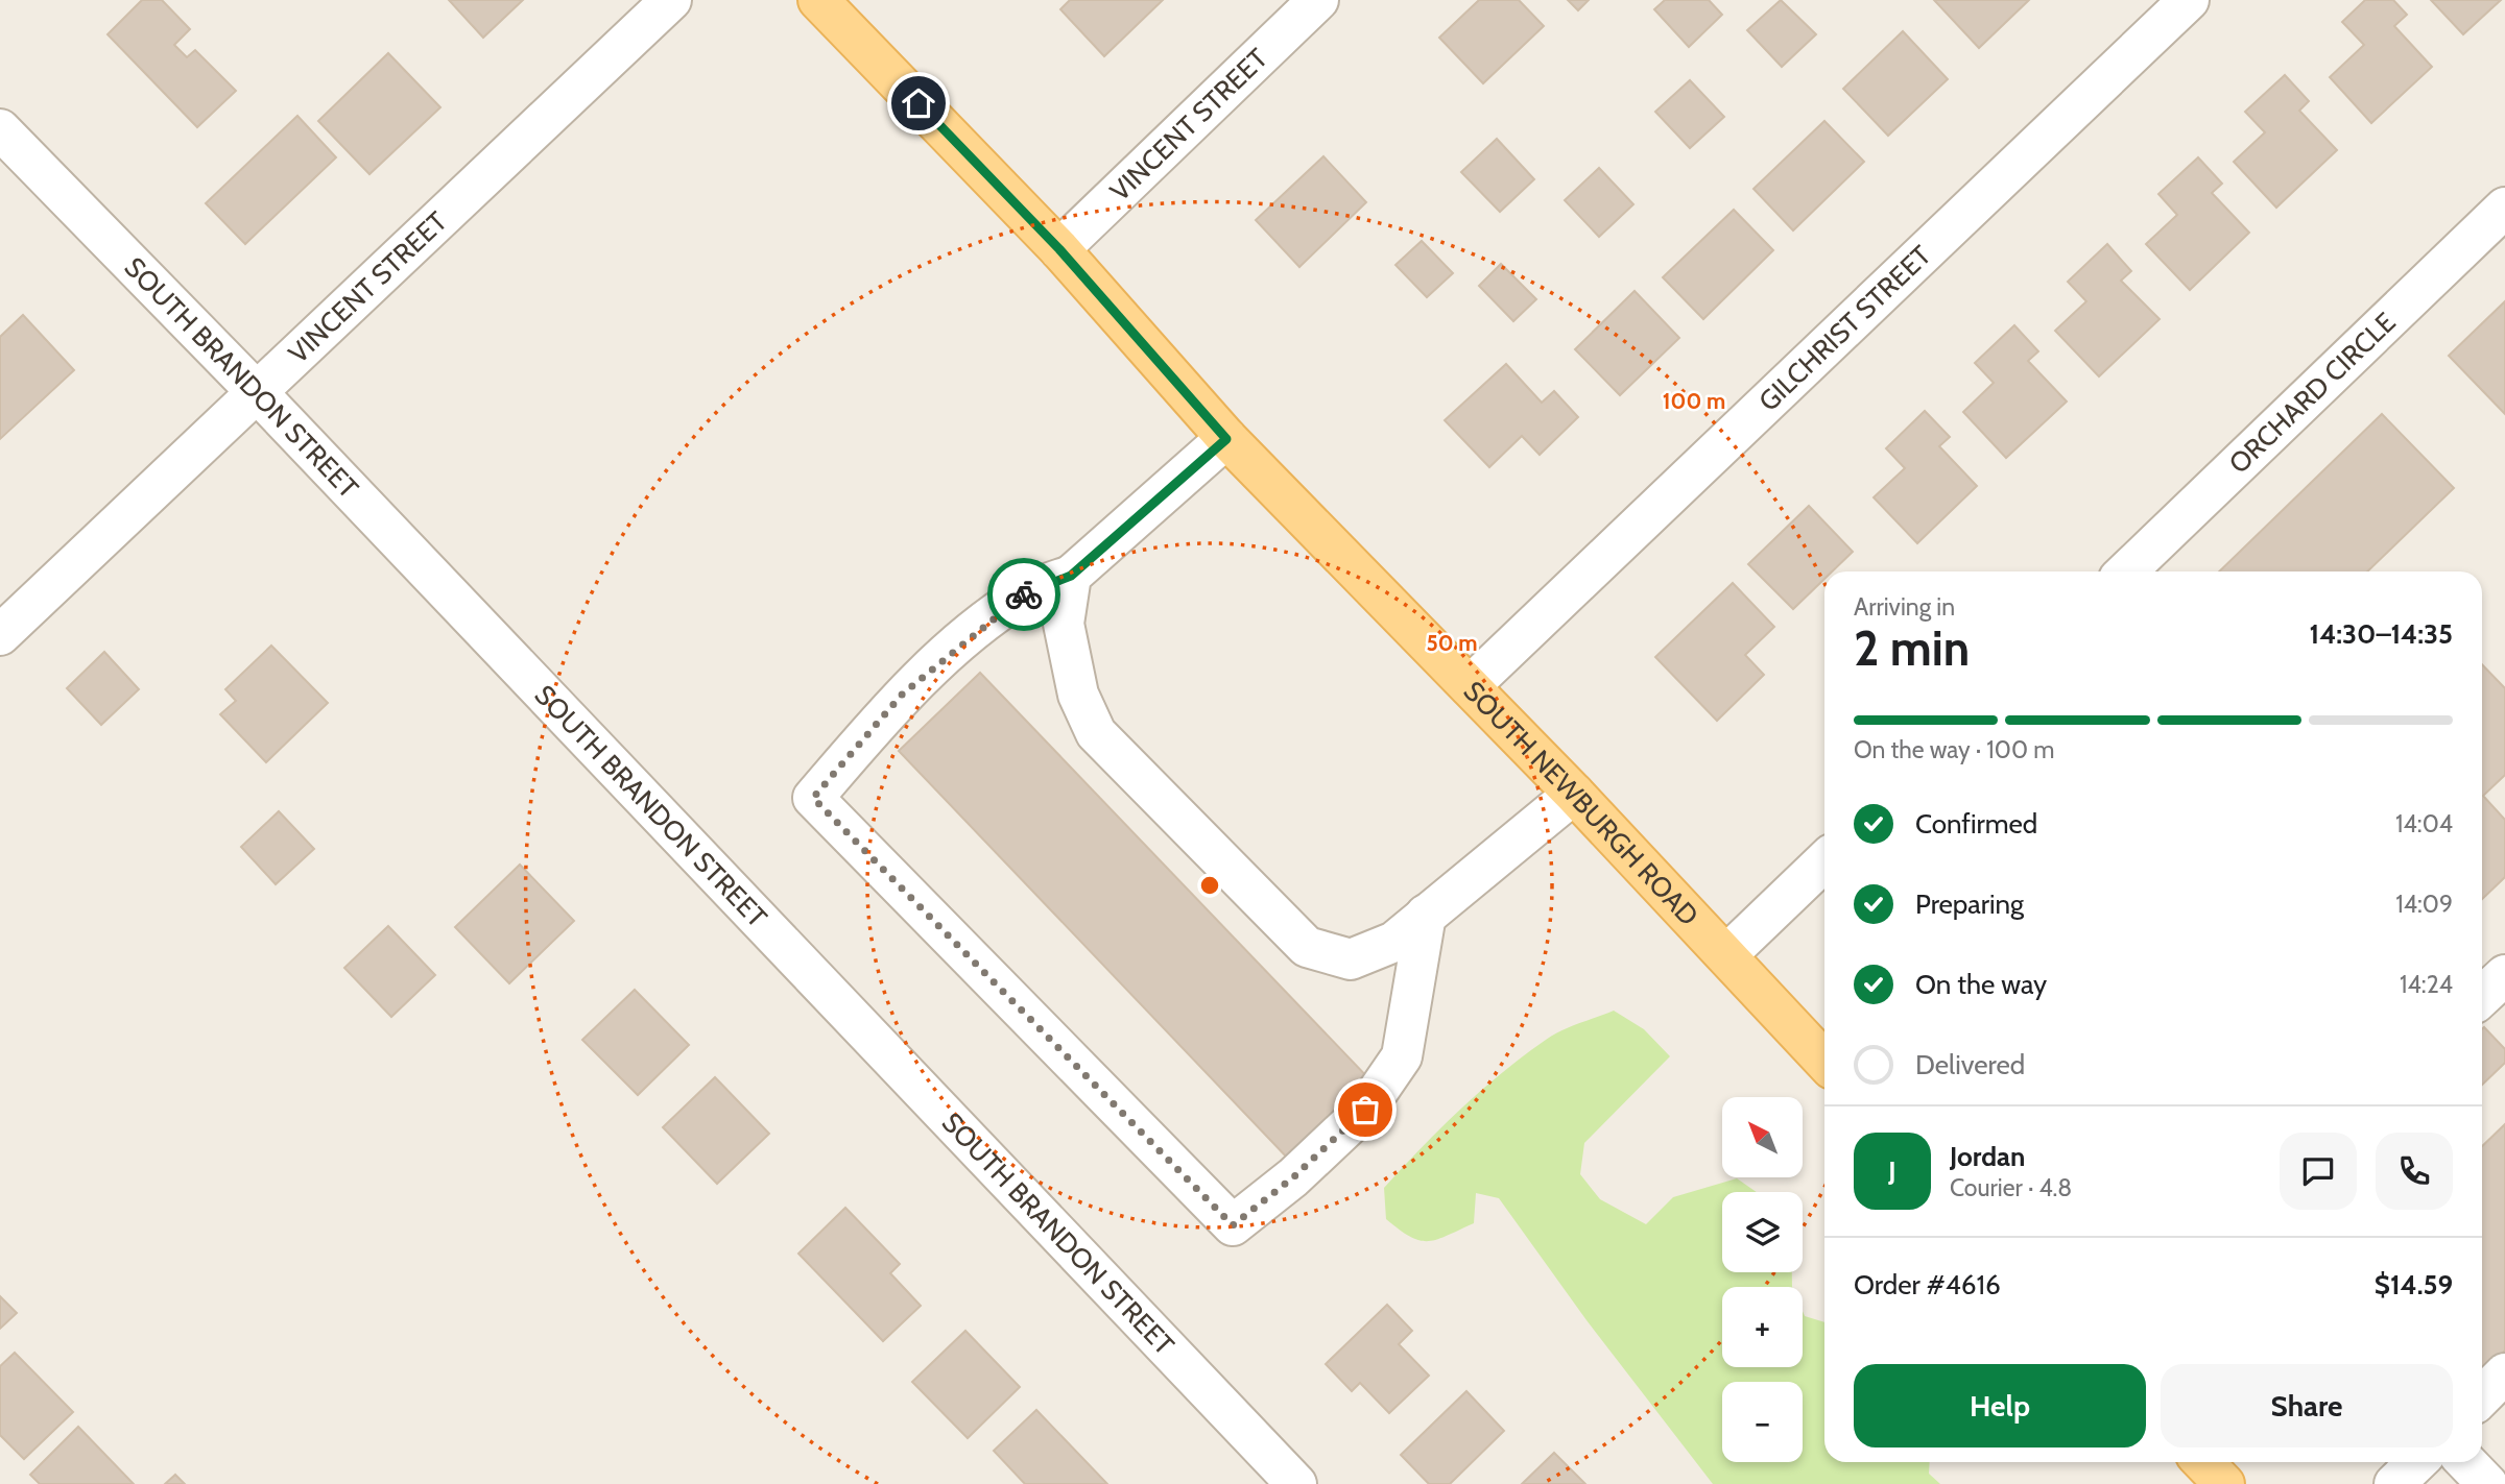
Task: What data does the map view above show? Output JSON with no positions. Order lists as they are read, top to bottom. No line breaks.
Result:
{"streets":{"main road":["SOUTH NEWBURGH ROAD"],"street":["VINCENT STREET","GILCHRIST STREET","SOUTH BRANDON STREET","ORCHARD CIRCLE"]},"crossings":[["VINCENT STREET","SOUTH BRANDON STREET"],["VINCENT STREET","SOUTH NEWBURGH ROAD"],["GILCHRIST STREET","SOUTH NEWBURGH ROAD"]],"north":"top left","page":{"heading":["2 min","Arriving in","14:30–14:35"],"panel":["Jordan","Courier · 4.8","Order #4616","$14.59"],"bar":"On the way · 100 m","list":[["Confirmed","14:04"],["Preparing","14:09"],["On the way","14:24"],"Delivered"],"map_buttons":["+","−"],"round":"J","buttons":["Help","Share"]},"rings":["100 m","50 m"]}
